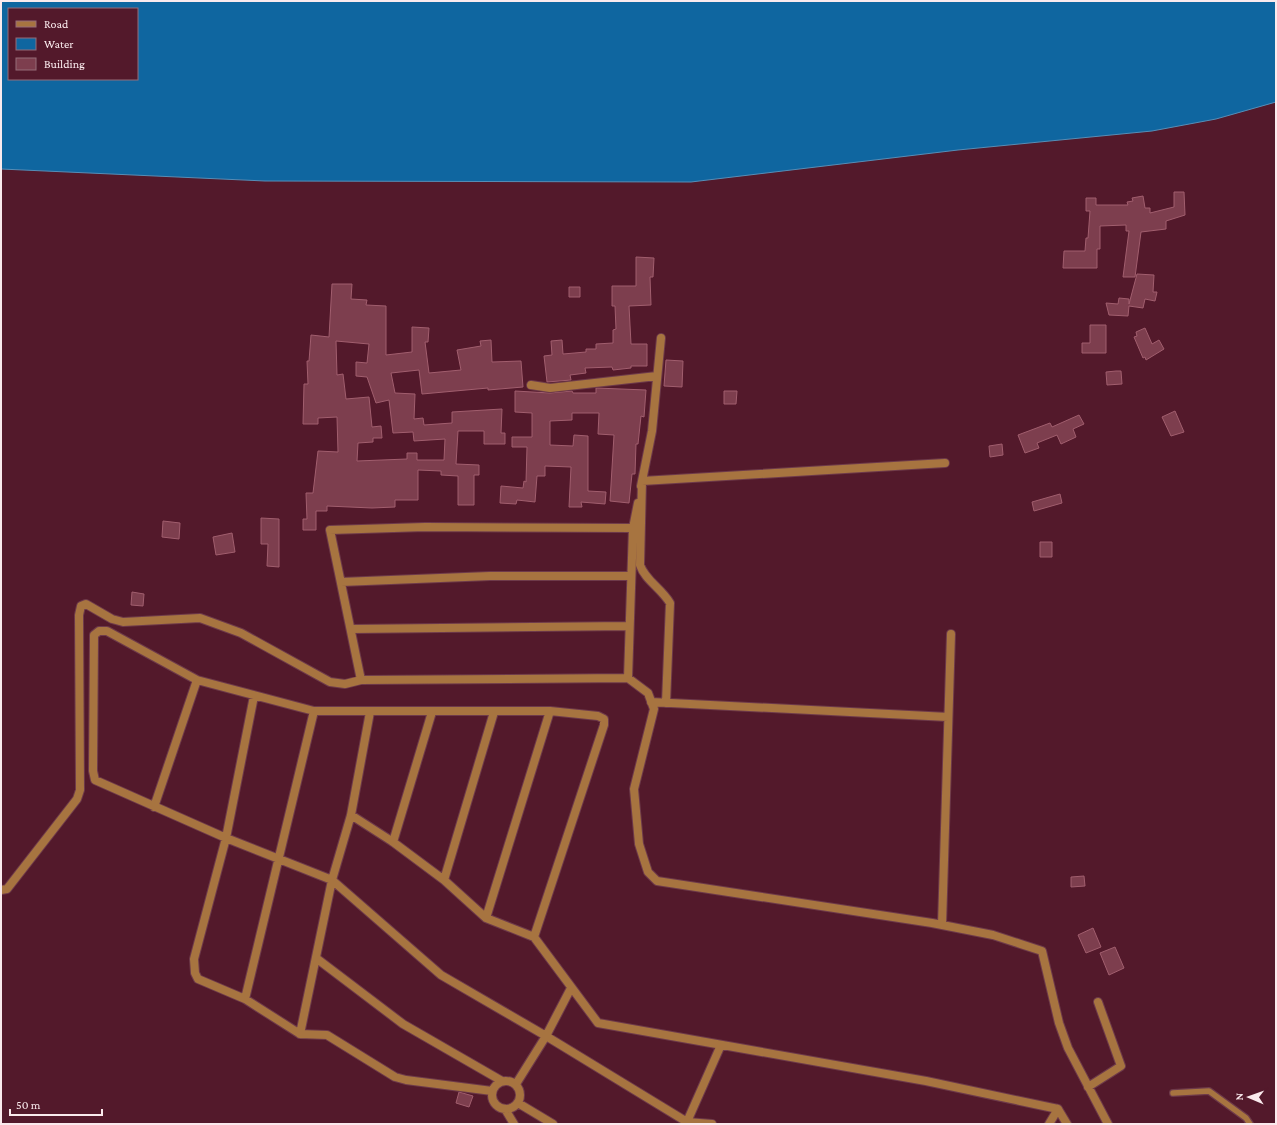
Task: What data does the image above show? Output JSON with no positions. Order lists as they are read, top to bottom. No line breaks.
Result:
{"legend":["Road","Water","Building"],"scale_bar":"50 m","north":"left"}
